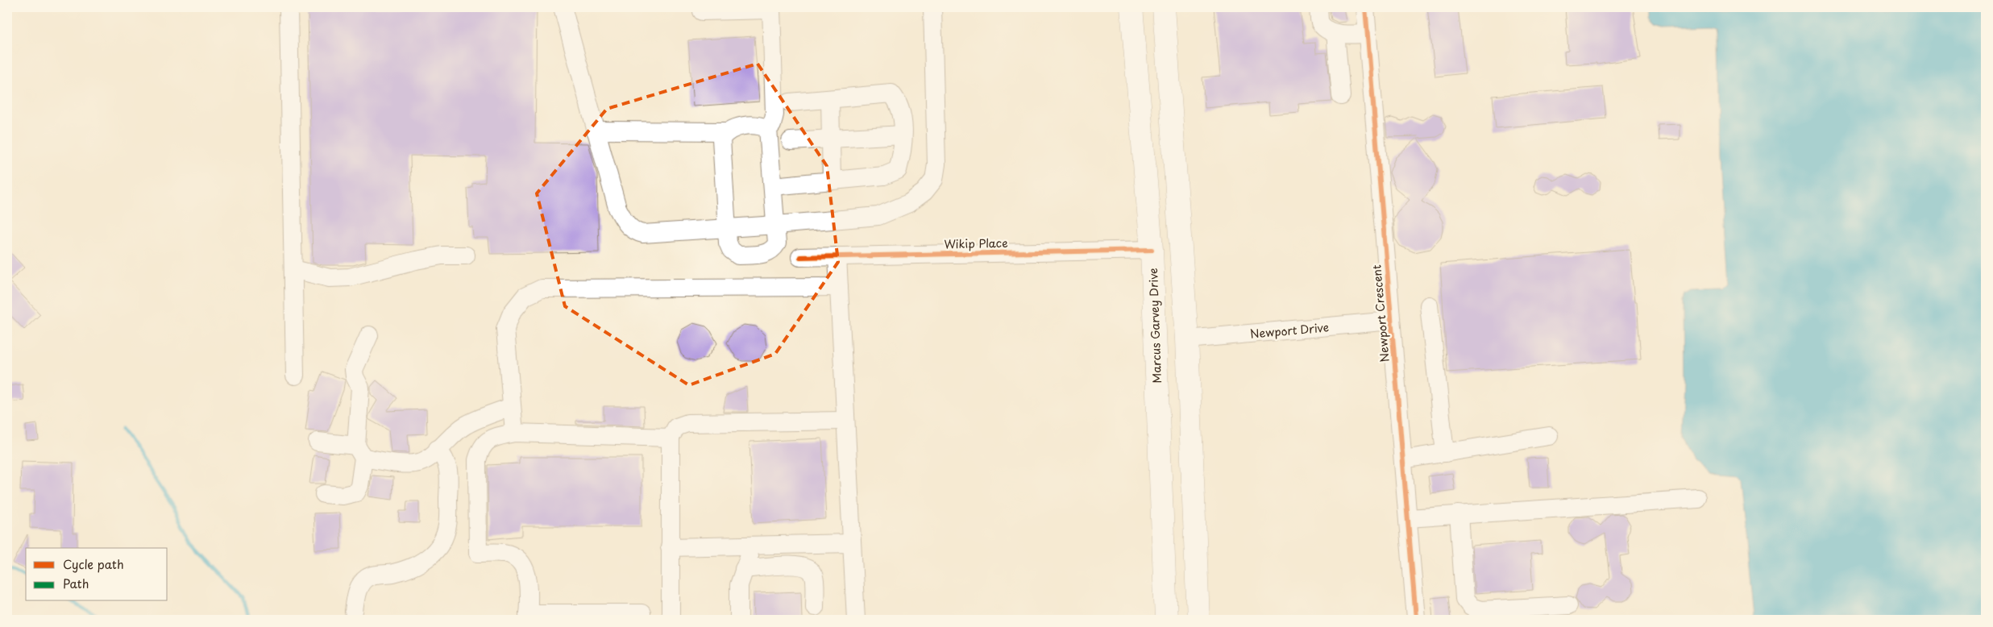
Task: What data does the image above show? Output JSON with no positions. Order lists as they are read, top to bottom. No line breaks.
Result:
{"streets":{"highway":["Marcus Garvey Drive"],"street":["Wikip Place","Newport Crescent","Newport Drive"]},"crossings":[["Wikip Place","Marcus Garvey Drive"],["Newport Crescent","Newport Drive"]],"legend":["Cycle path","Path"]}
